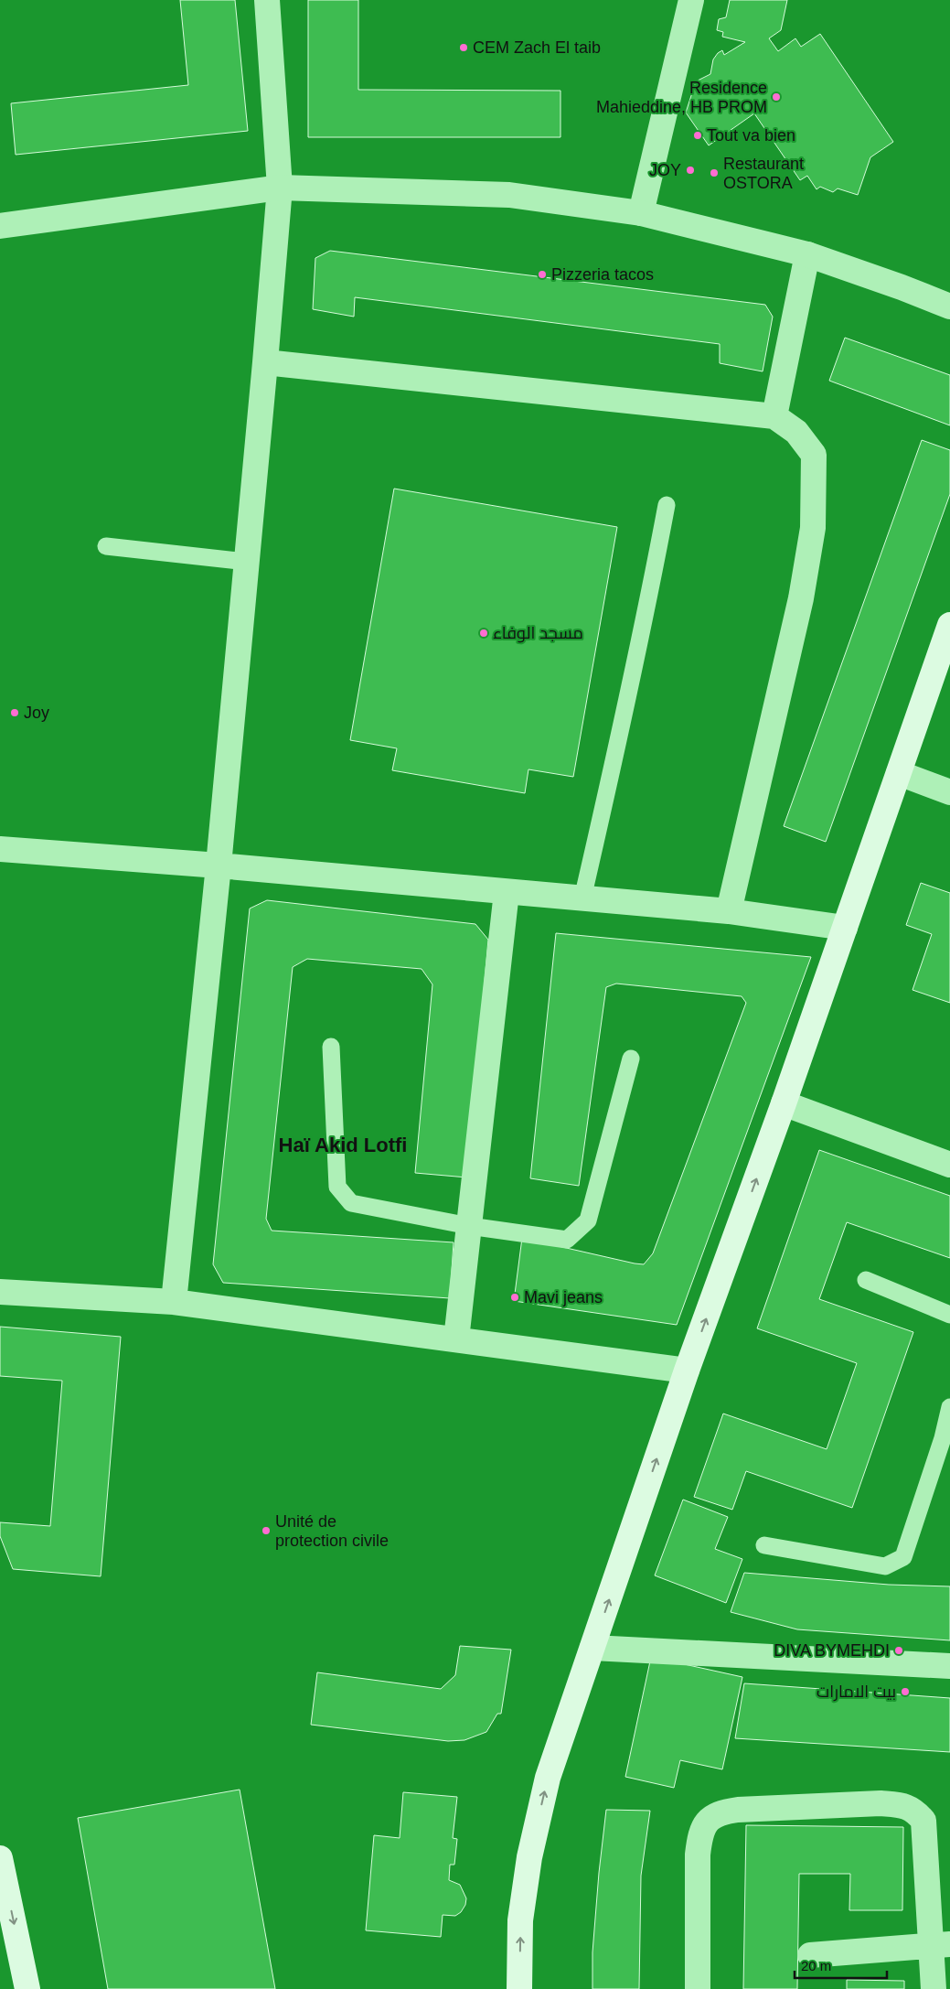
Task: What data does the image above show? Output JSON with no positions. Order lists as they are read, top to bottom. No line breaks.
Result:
{"districts":["Haï Akid Lotfi"],"places":["CEM Zach El taib","Residence Mahieddine, HB PROM","Tout va bien","JOY","Restaurant OSTORA","Pizzeria tacos","مسجد الوفاء","Joy","Mavi jeans","Unité de protection civile","DIVA BYMEHDI","بيت الامارات"],"scale_bar":"20 m"}
